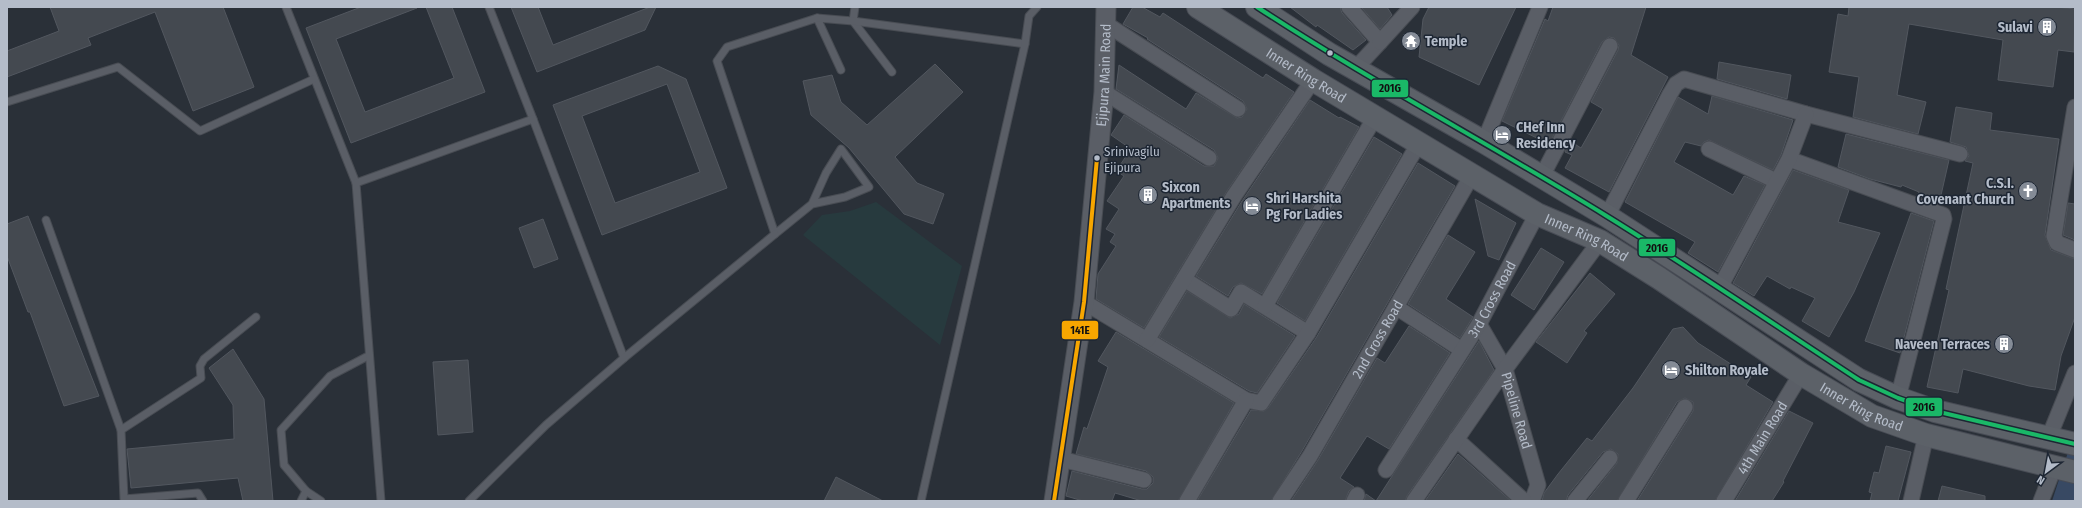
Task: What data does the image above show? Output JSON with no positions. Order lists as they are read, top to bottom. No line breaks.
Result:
{"streets":{"main road":["Inner Ring Road"],"street":["Ejipura Main Road","3rd Cross Road","2nd Cross Road","Pipeline Road","4th Main Road"]},"crossings":[["Inner Ring Road","3rd Cross Road"],["Inner Ring Road","2nd Cross Road"],["Inner Ring Road","4th Main Road"],["3rd Cross Road","Pipeline Road"]],"places":{"building":["Sulavi","Sixcon Apartments","Naveen Terraces"],"temple":["Temple"],"hotel":["CHef Inn Residency","Shri Harshita Pg For Ladies","Shilton Royale"],"other":["Srinivagilu Ejipura"],"church":["C.S.I. Covenant Church"]},"lines":["transit line 201G","transit line 141E"],"north":"bottom left"}
